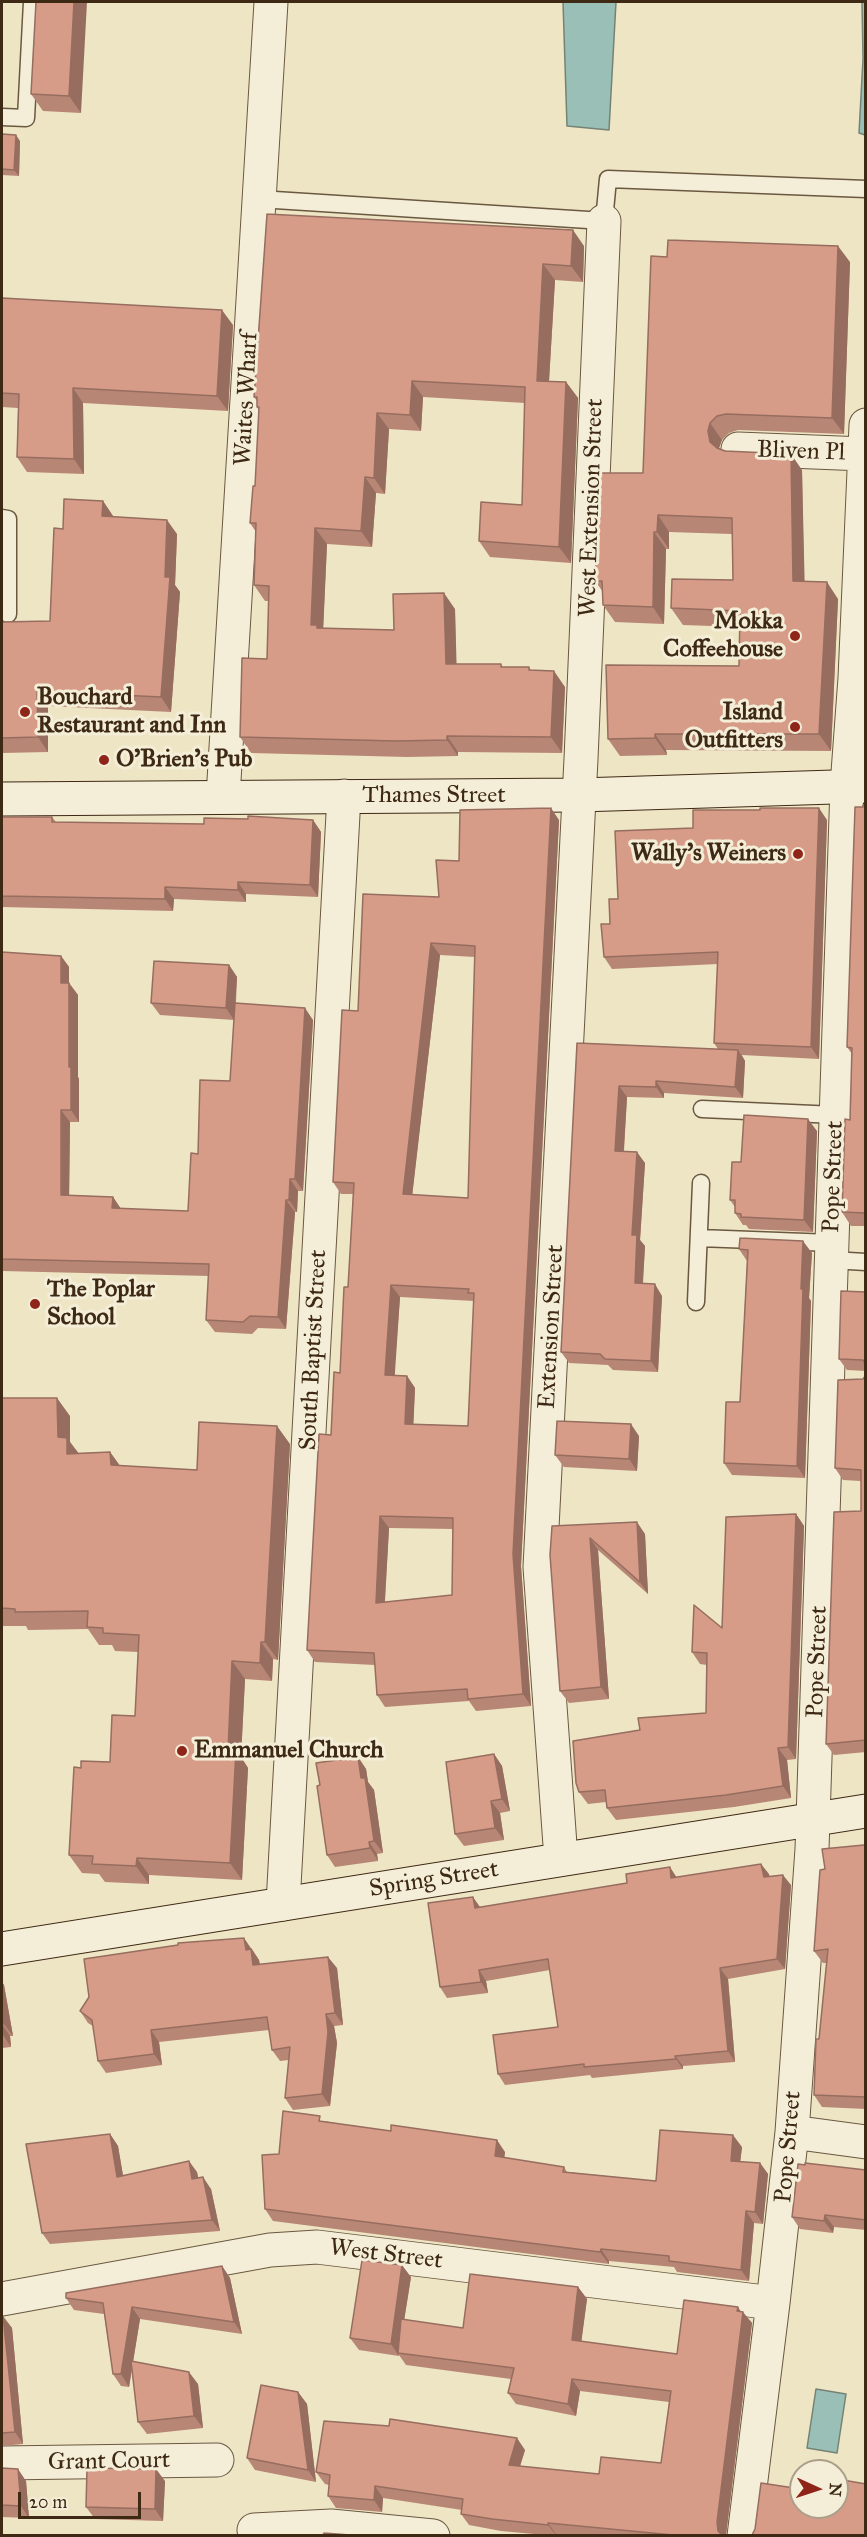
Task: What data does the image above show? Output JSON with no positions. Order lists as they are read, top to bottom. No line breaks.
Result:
{"streets":{"street":["Waites Wharf","Bliven Pl","West Extension Street","Thames Street","Pope Street","Extension Street","South Baptist Street","Spring Street","West Street","Grant Court"]},"crossings":[["Waites Wharf","Thames Street"],["Bliven Pl","Pope Street"],["West Extension Street","Thames Street"],["West Extension Street","Extension Street"],["Thames Street","Pope Street"],["Thames Street","Extension Street"],["Thames Street","South Baptist Street"],["Pope Street","Spring Street"],["Pope Street","West Street"],["Extension Street","Spring Street"],["South Baptist Street","Spring Street"]],"places":["Mokka Coffeehouse","Bouchard Restaurant and Inn","Island Outfitters","O'Brien's Pub","Wally's Weiners","The Poplar School","Emmanuel Church"],"scale_bar":"20 m","north":"right"}
